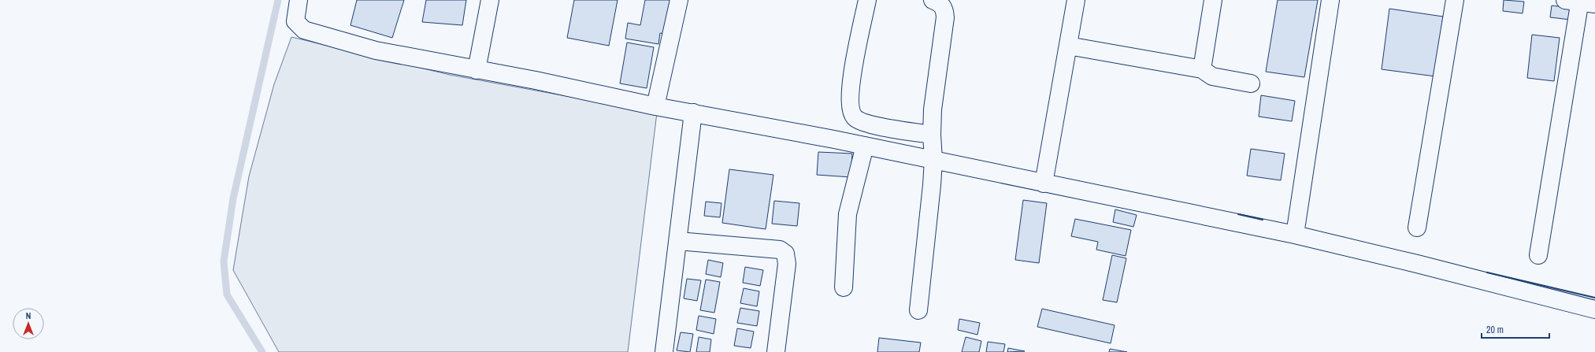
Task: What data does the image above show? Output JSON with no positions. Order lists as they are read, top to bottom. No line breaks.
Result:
{"scale_bar":"20 m","north":"top"}
